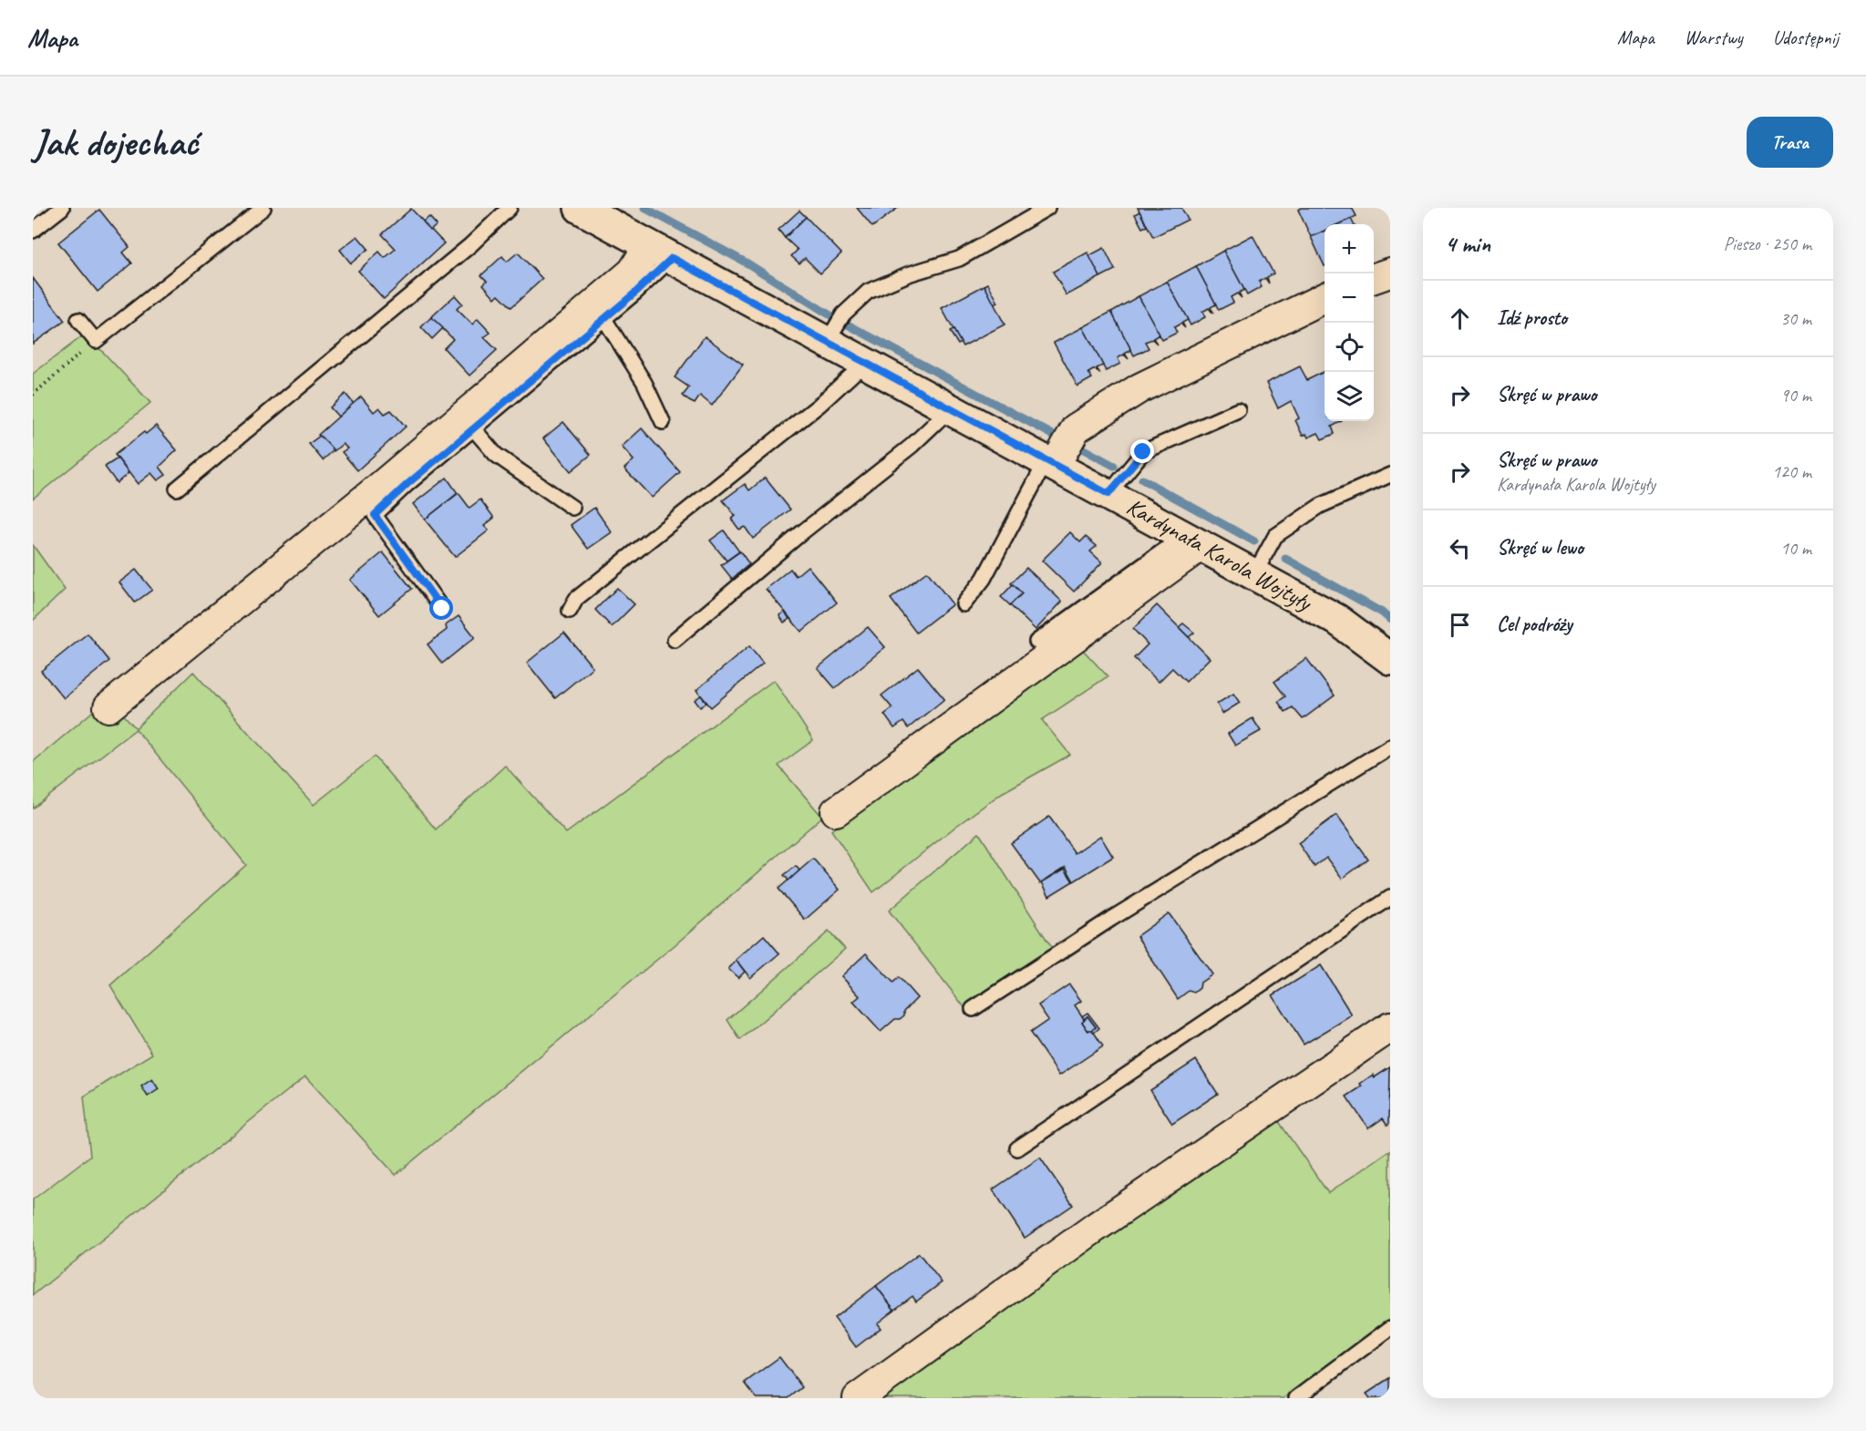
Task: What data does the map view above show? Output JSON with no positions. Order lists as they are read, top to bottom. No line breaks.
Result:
{"streets":{"street":["Kardynała Karola Wojtyły"]},"page":{"header":"Mapa","nav":["Mapa","Warstwy","Udostępnij"],"buttons":"Trasa","title":"Jak dojechać","heading":["4 min","Pieszo · 250 m"],"map_buttons":["+","−"],"list":[["Idź prosto","30 m"],["Skręć w prawo","90 m"],["Skręć w prawo","Kardynała Karola Wojtyły","120 m"],["Skręć w lewo","10 m"],"Cel podróży"]}}
